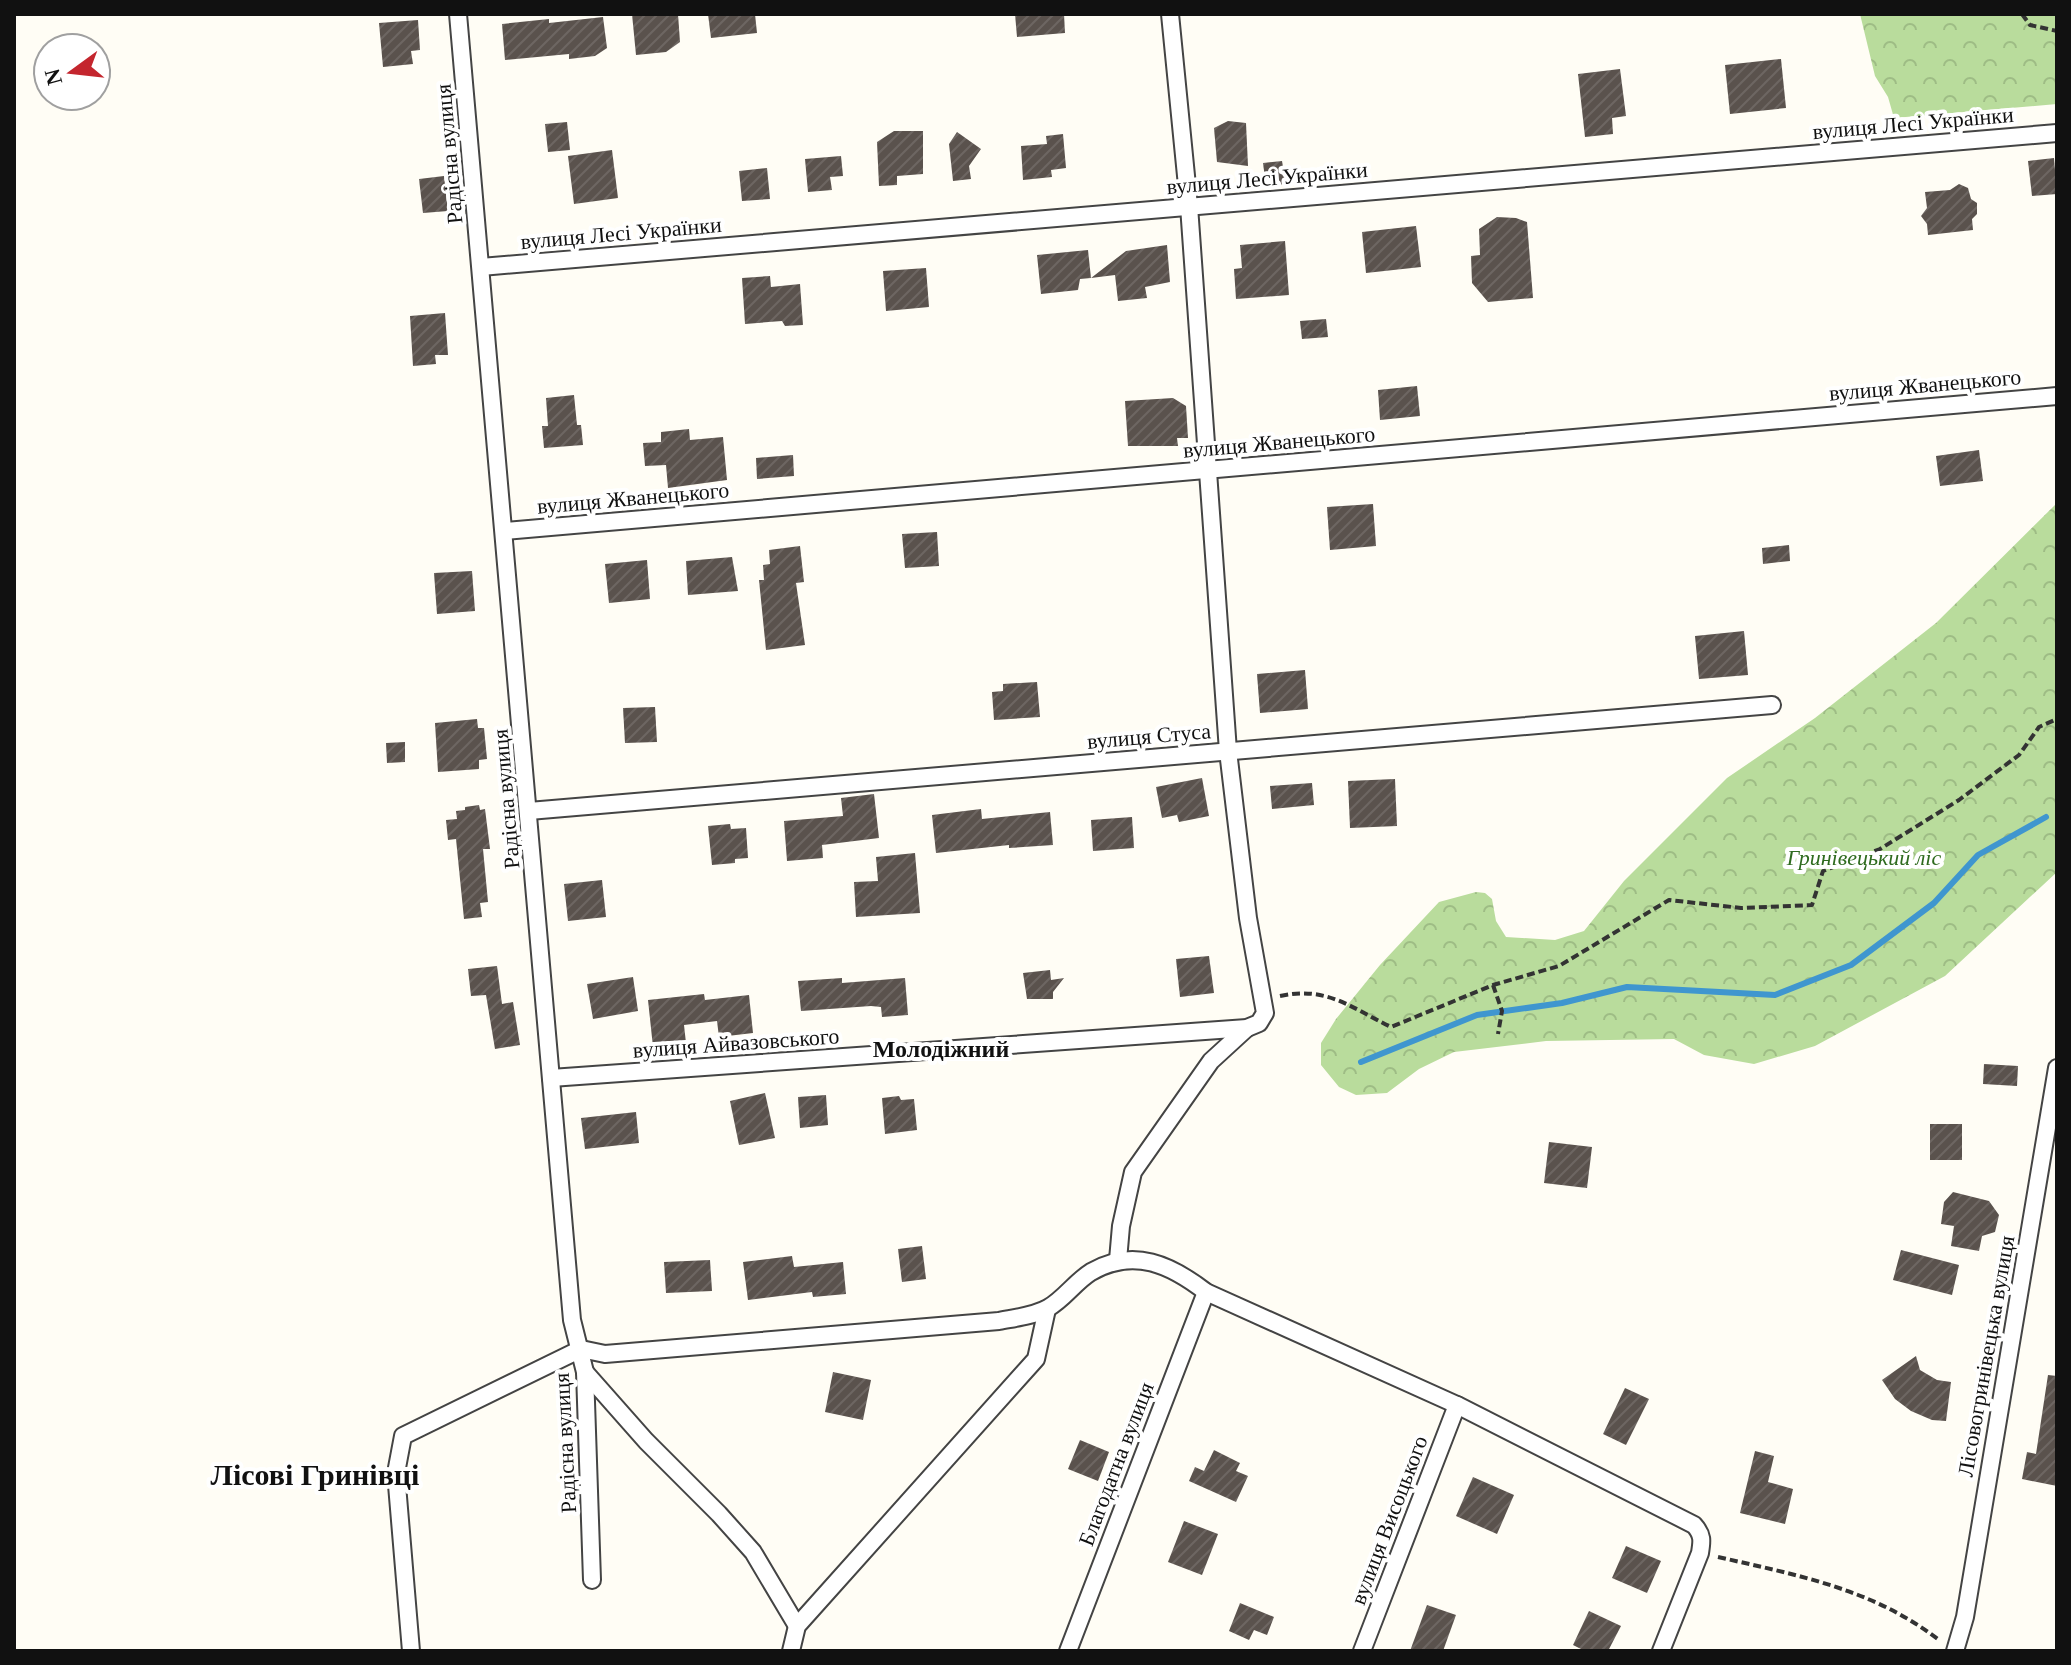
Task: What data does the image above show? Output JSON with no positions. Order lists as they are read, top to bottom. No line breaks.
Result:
{"streets":{"street":["вулиця Лесі Українки","Радісна вулиця","вулиця Жванецького","вулиця Стуса","вулиця Айвазовського","Лісовогринівецька вулиця","Благодатна вулиця","вулиця Висоцького"]},"crossings":[["вулиця Лесі Українки","Радісна вулиця"],["Радісна вулиця","вулиця Жванецького"],["Радісна вулиця","вулиця Стуса"],["Радісна вулиця","вулиця Айвазовського"]],"districts":["Молодіжний","Лісові Гринівці"],"parks":["Гринівецький ліс"],"north":"left"}
